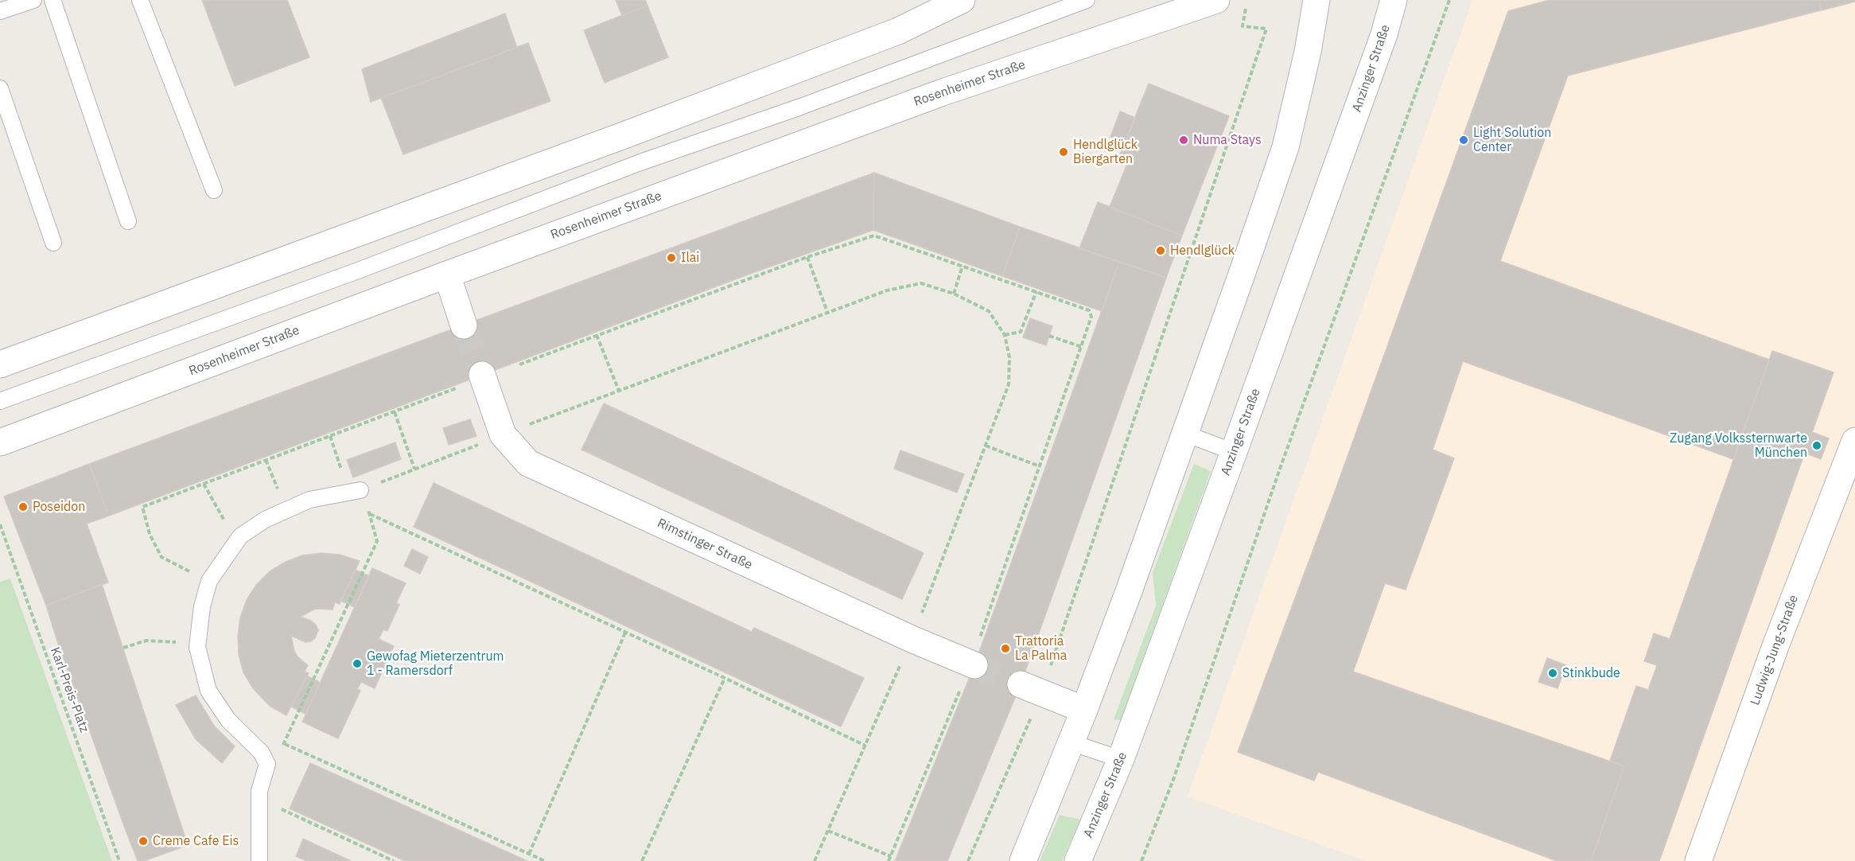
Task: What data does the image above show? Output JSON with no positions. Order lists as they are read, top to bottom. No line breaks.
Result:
{"streets":{"main road":["Anzinger Straße","Rosenheimer Straße","Rimstinger Straße","Ludwig-Jung-Straße"],"path":["Karl-Preis-Platz"]},"places":["Numa Stays","Light Solution Center","Hendlglück Biergarten","Hendlglück","Ilai","Zugang Volkssternwarte München","Poseidon","Trattoria La Palma","Gewofag Mieterzentrum 1 - Ramersdorf","Stinkbude","Creme Cafe Eis"]}
